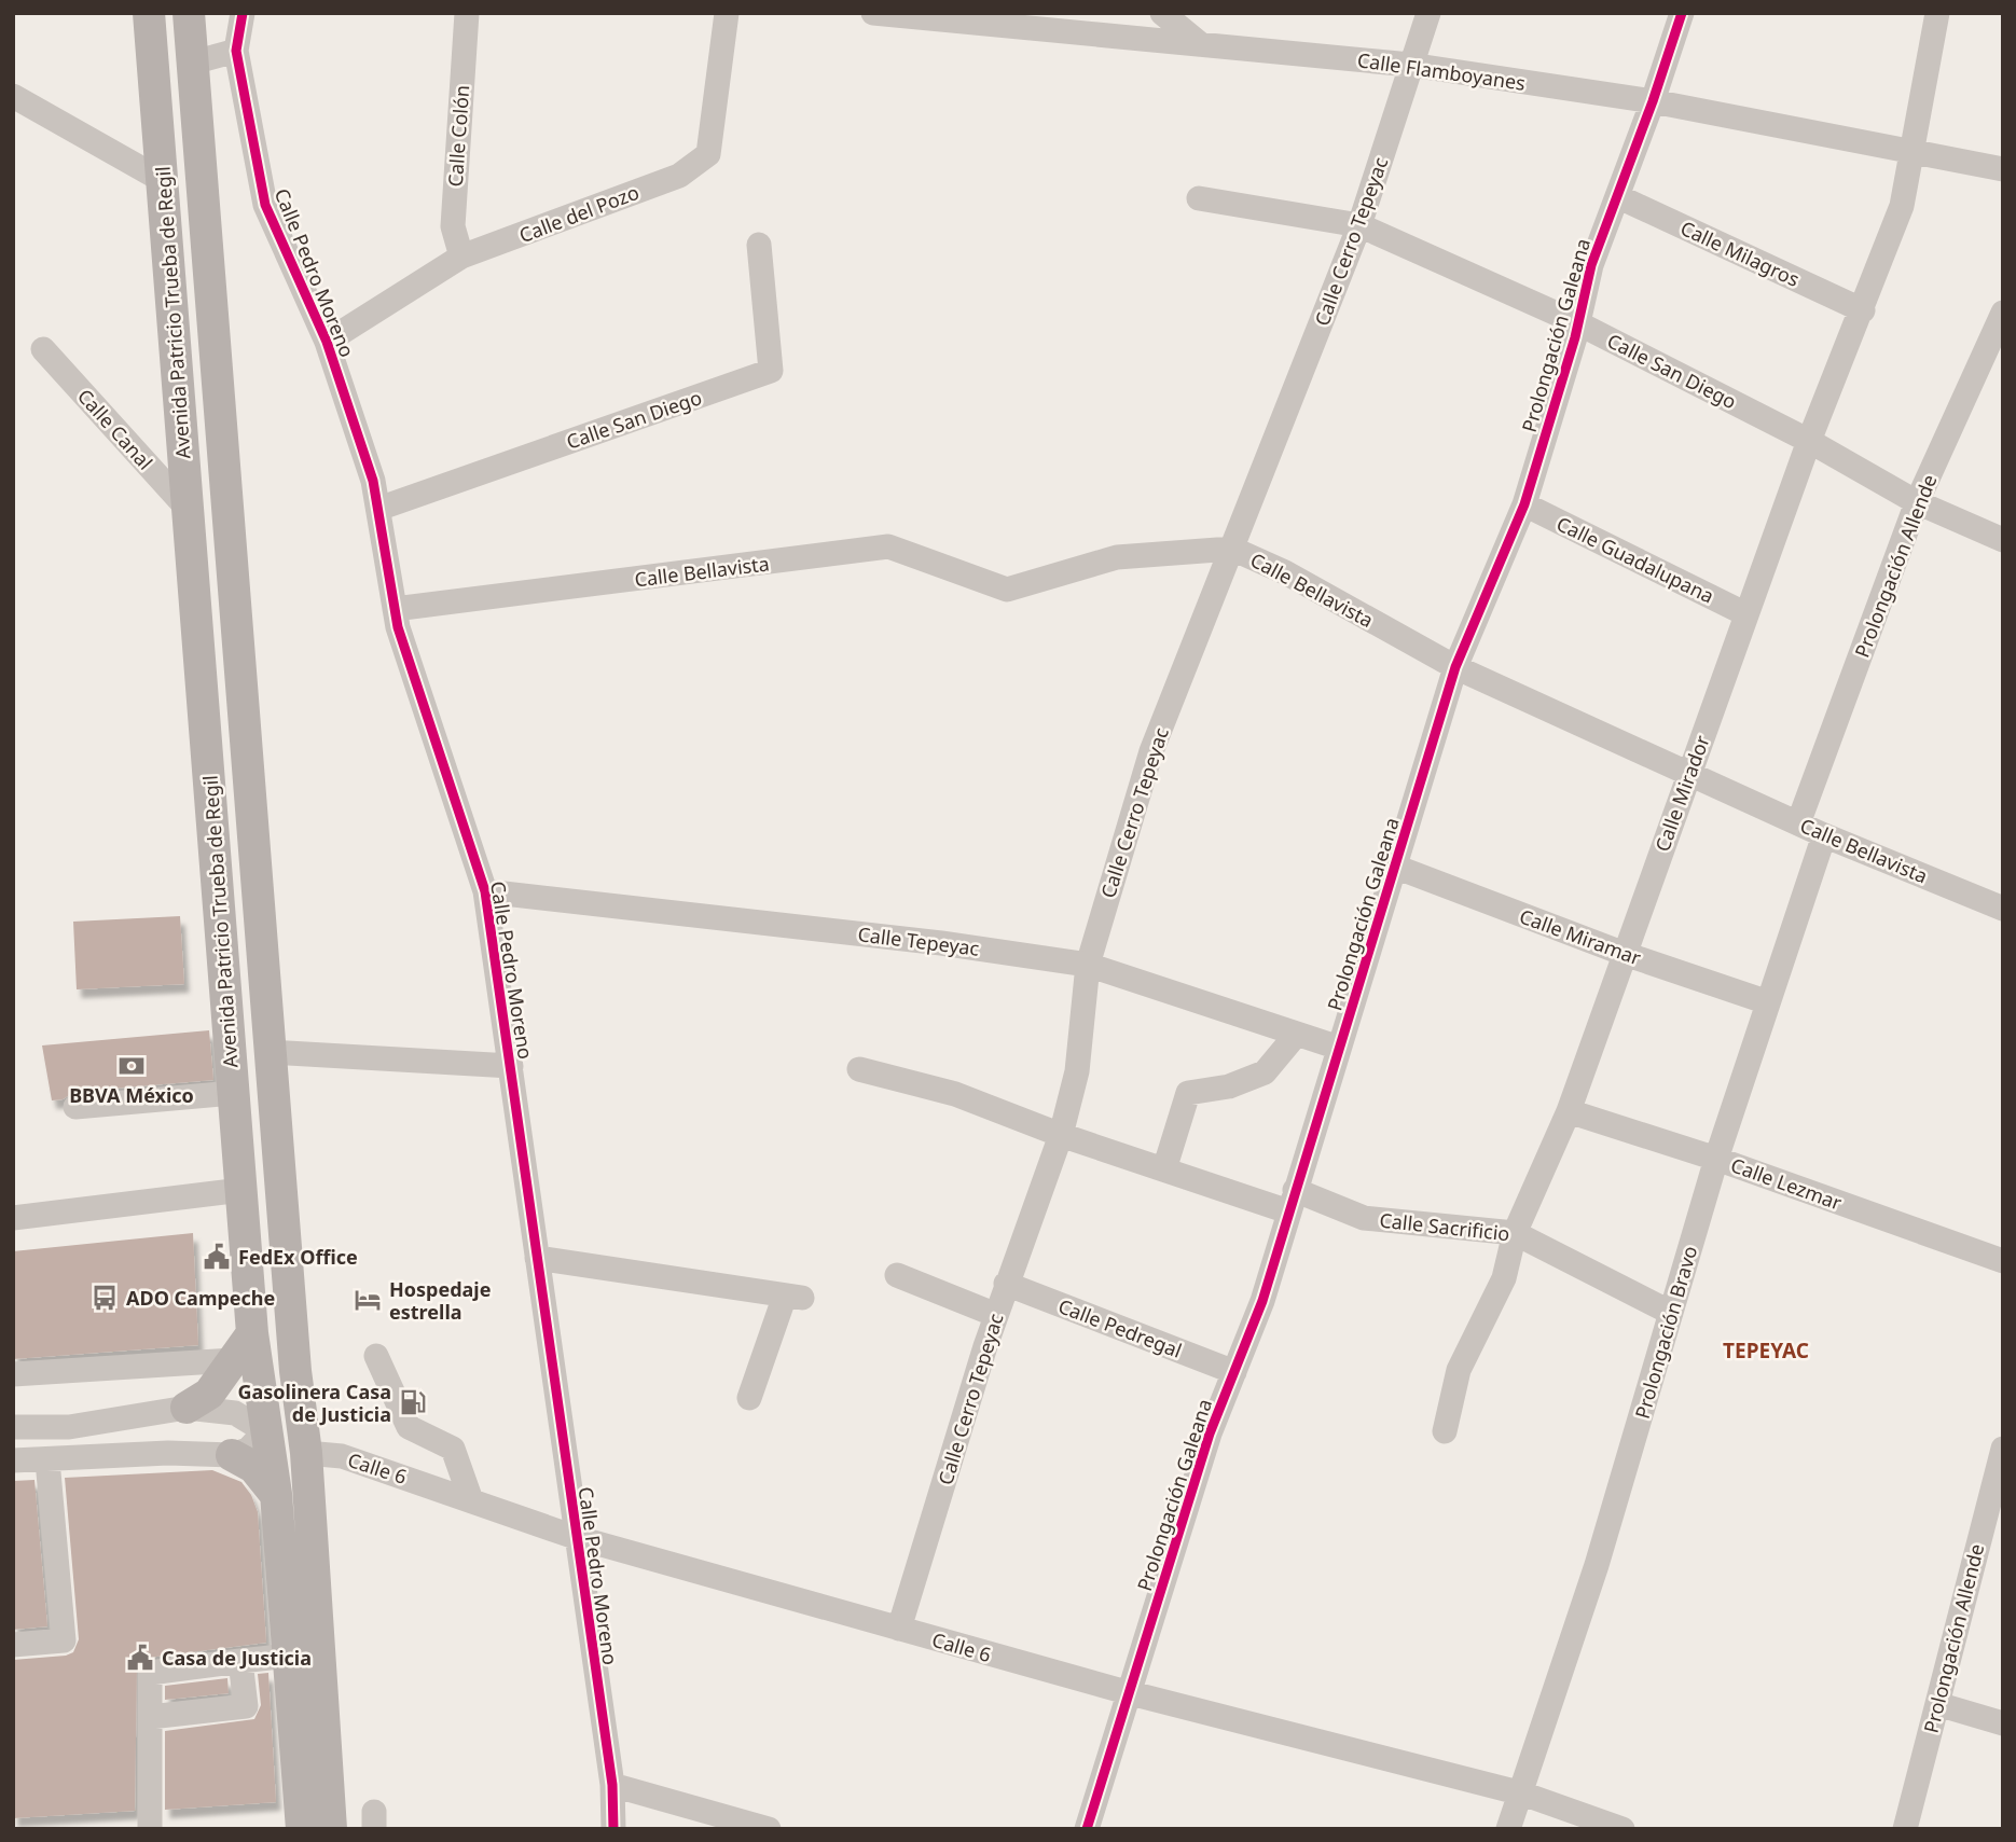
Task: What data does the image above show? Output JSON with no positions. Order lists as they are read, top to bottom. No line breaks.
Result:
{"streets":{"main road":["Avenida Patricio Trueba de Regil"],"street":["Calle Flamboyanes","Calle Colón","Calle del Pozo","Calle Cerro Tepeyac","Calle Milagros","Calle Pedro Moreno","Prolongación Galeana","Calle San Diego","Calle Canal","Calle Guadalupana","Prolongación Allende","Calle Bellavista","Calle Mirador","Calle Miramar","Calle Tepeyac","Calle Lezmar","Calle Sacrificio","Calle Pedregal","Prolongación Bravo","Calle 6"]},"crossings":[["Calle Flamboyanes","Calle Cerro Tepeyac"],["Calle Flamboyanes","Prolongación Galeana"],["Calle Flamboyanes","Calle Mirador"],["Calle Colón","Calle del Pozo"],["Calle del Pozo","Calle Pedro Moreno"],["Calle Cerro Tepeyac","Calle San Diego"],["Calle Cerro Tepeyac","Calle Bellavista"],["Calle Cerro Tepeyac","Calle Tepeyac"],["Calle Cerro Tepeyac","Calle Sacrificio"],["Calle Cerro Tepeyac","Calle Pedregal"],["Calle Cerro Tepeyac","Calle 6"],["Calle Milagros","Prolongación Galeana"],["Calle Milagros","Calle Mirador"],["Calle Pedro Moreno","Calle San Diego"],["Calle Pedro Moreno","Calle Bellavista"],["Calle Pedro Moreno","Calle Tepeyac"],["Calle Pedro Moreno","Calle 6"],["Avenida Patricio Trueba de Regil","Calle Canal"],["Avenida Patricio Trueba de Regil","Calle 6"],["Prolongación Galeana","Calle San Diego"],["Prolongación Galeana","Calle Guadalupana"],["Prolongación Galeana","Calle Bellavista"],["Prolongación Galeana","Calle Miramar"],["Prolongación Galeana","Calle Tepeyac"],["Prolongación Galeana","Calle Sacrificio"],["Prolongación Galeana","Calle Pedregal"],["Prolongación Galeana","Calle 6"],["Calle San Diego","Prolongación Allende"],["Calle San Diego","Calle Mirador"],["Calle Guadalupana","Calle Mirador"],["Prolongación Allende","Calle Bellavista"],["Calle Bellavista","Calle Mirador"],["Calle Bellavista","Prolongación Bravo"],["Calle Mirador","Calle Miramar"],["Calle Mirador","Calle Lezmar"],["Calle Mirador","Calle Sacrificio"],["Calle Miramar","Prolongación Bravo"],["Calle Lezmar","Prolongación Bravo"],["Calle Sacrificio","Prolongación Bravo"],["Prolongación Bravo","Calle 6"]],"districts":["TEPEYAC"],"places":{"bank":["BBVA México"],"public building":["FedEx Office","Casa de Justicia"],"bus stop":["ADO Campeche"],"hotel":["Hospedaje estrella"],"fuel station":["Gasolinera Casa de Justicia"]}}
